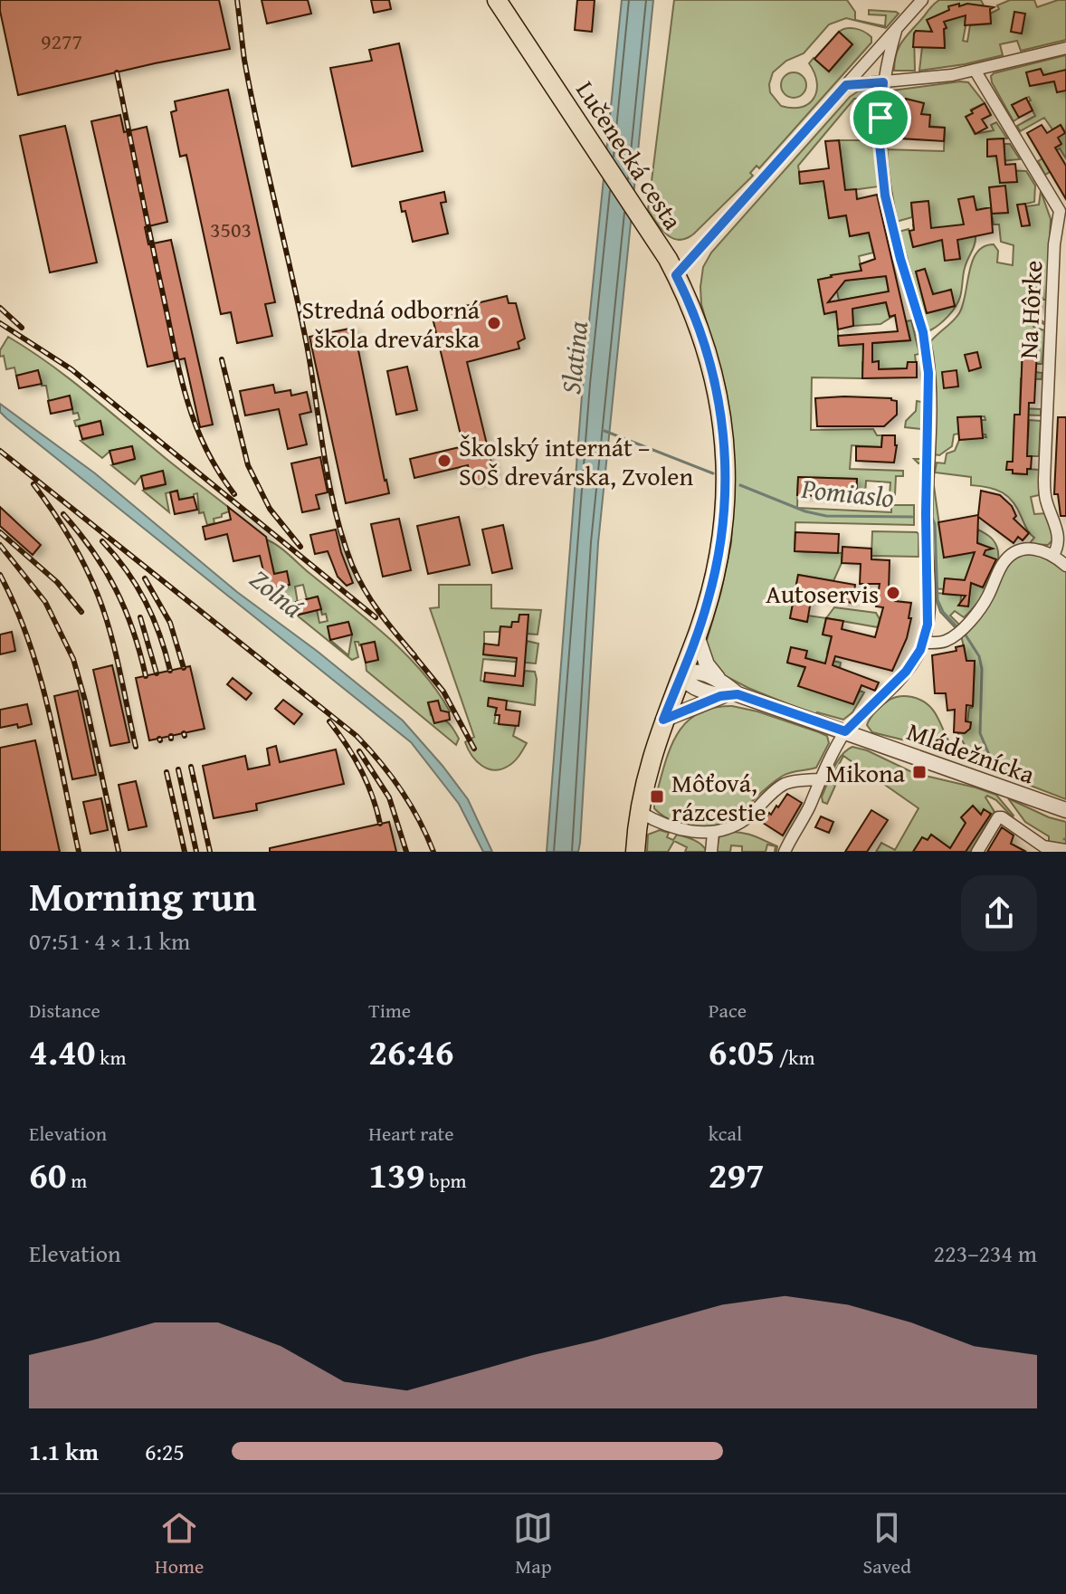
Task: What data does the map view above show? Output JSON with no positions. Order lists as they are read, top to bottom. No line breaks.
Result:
{"streets":{"main road":["Lučenecká cesta"],"street":["Na Hôrke","Mládežnícka"]},"water":["Slatina","Pomiaslo","Zolná"],"places":{"other":["Stredná odborná škola drevárska","Školský internát – SOŠ drevárska, Zvolen","Autoservis"],"transit":["Mikona","Môťová, rázcestie"]},"house_numbers":["9277","3503"],"page":{"heading":["Morning run","07:51 · 4 × 1.1 km"],"stats":[["Distance","4.40 km"],["Time","26:46"],["Pace","6:05 /km"],["Elevation","60 m"],["Heart rate","139 bpm"],["kcal","297"]],"chart":["Elevation","223–234 m"],"list":[{"name":"1.1 km","note":"6:25"}],"tabs":["Home","Map","Saved"]}}
